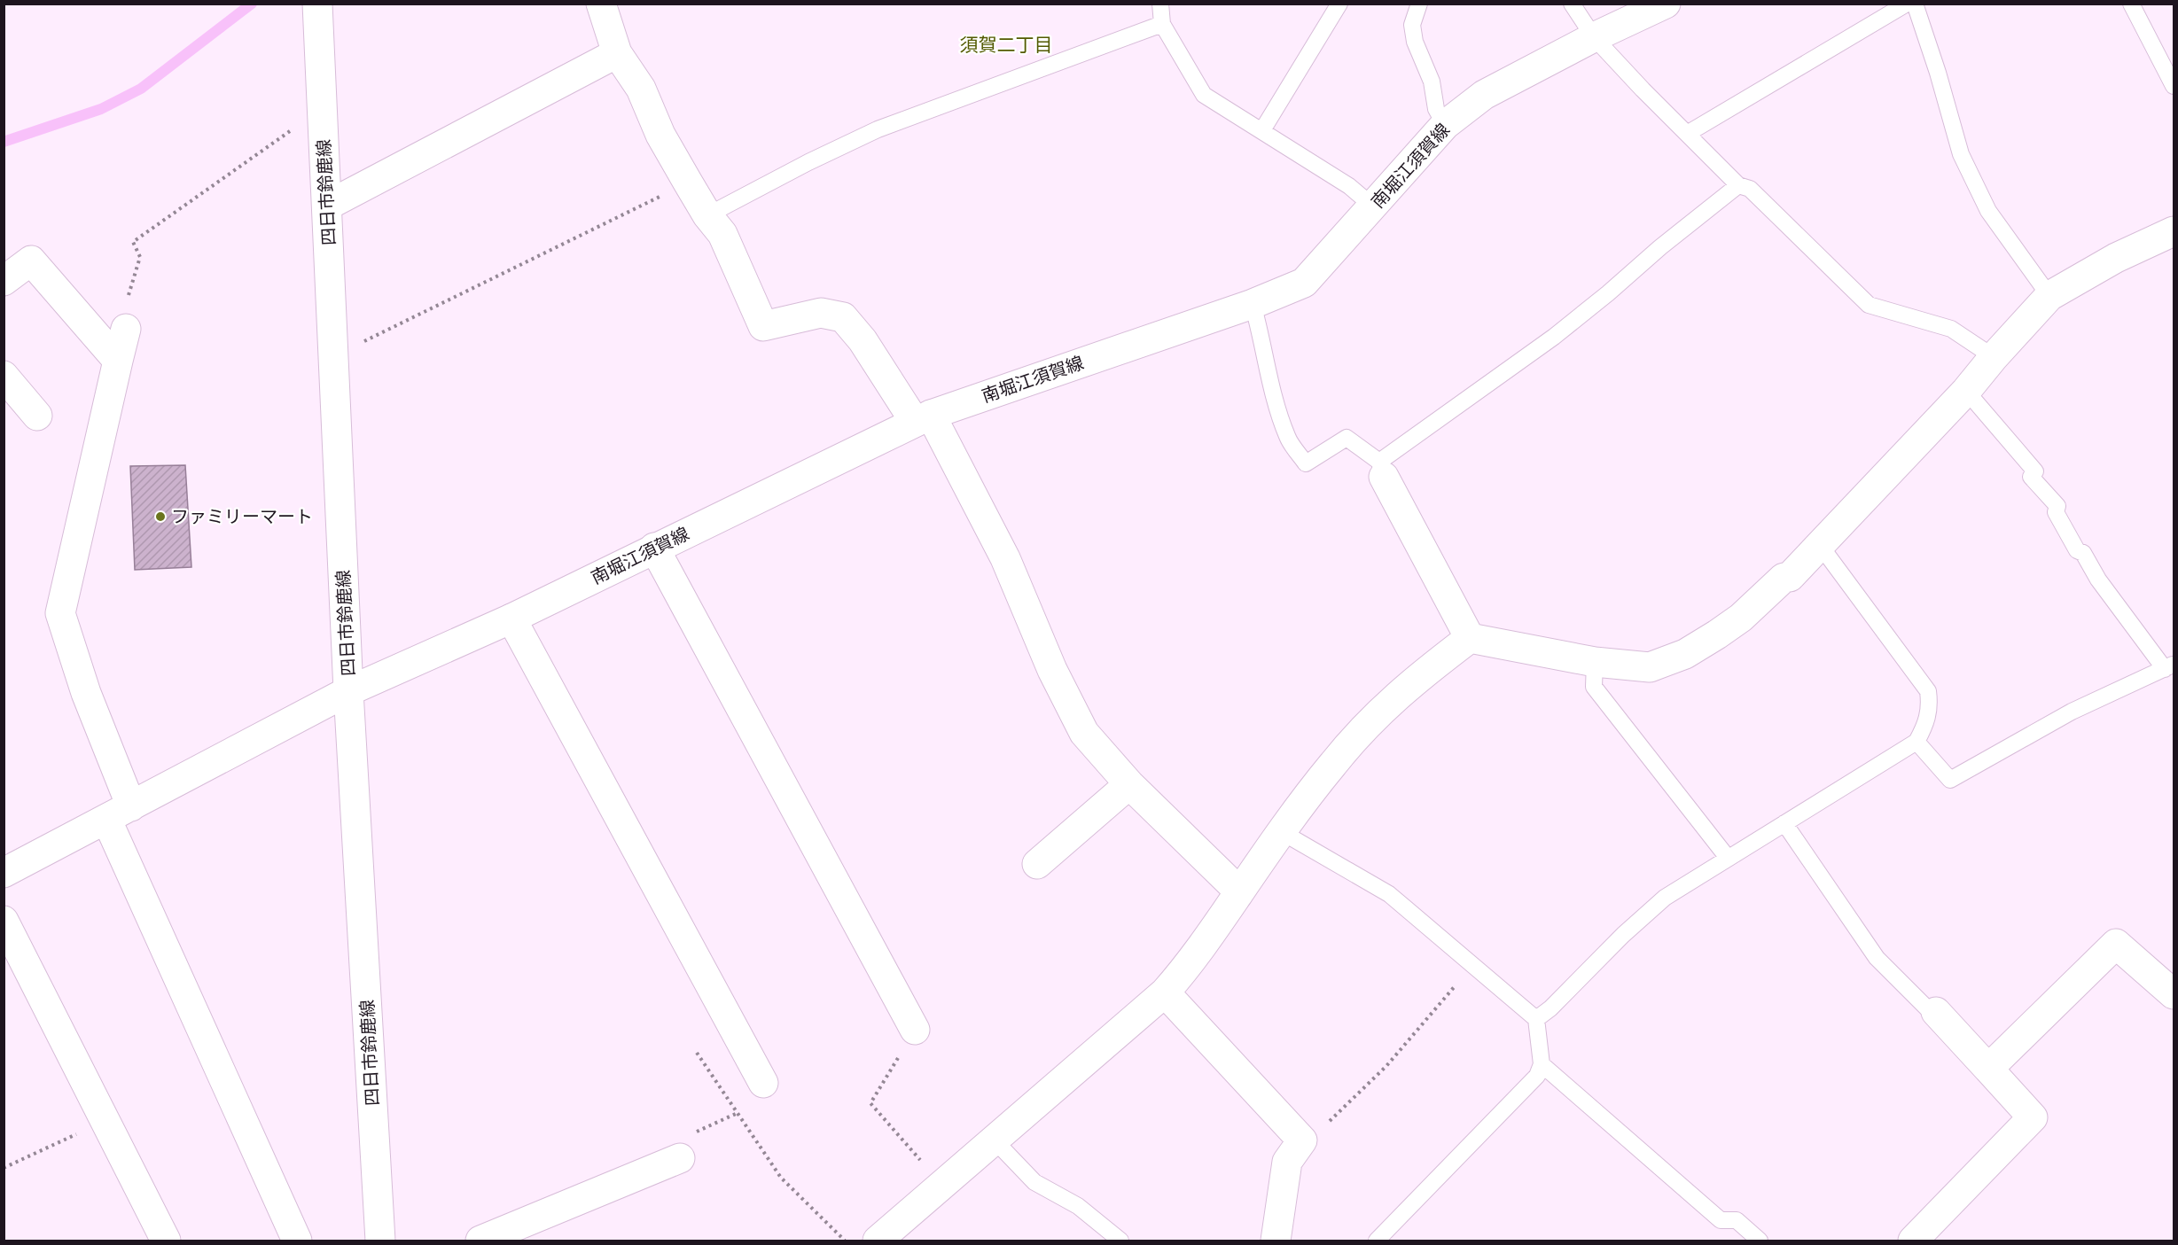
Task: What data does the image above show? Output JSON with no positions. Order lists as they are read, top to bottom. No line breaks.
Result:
{"streets":{"street":["南堀江須賀線","四日市鈴鹿線"]},"crossings":[["南堀江須賀線","四日市鈴鹿線"]],"districts":["須賀二丁目"],"places":["ファミリーマート"]}
